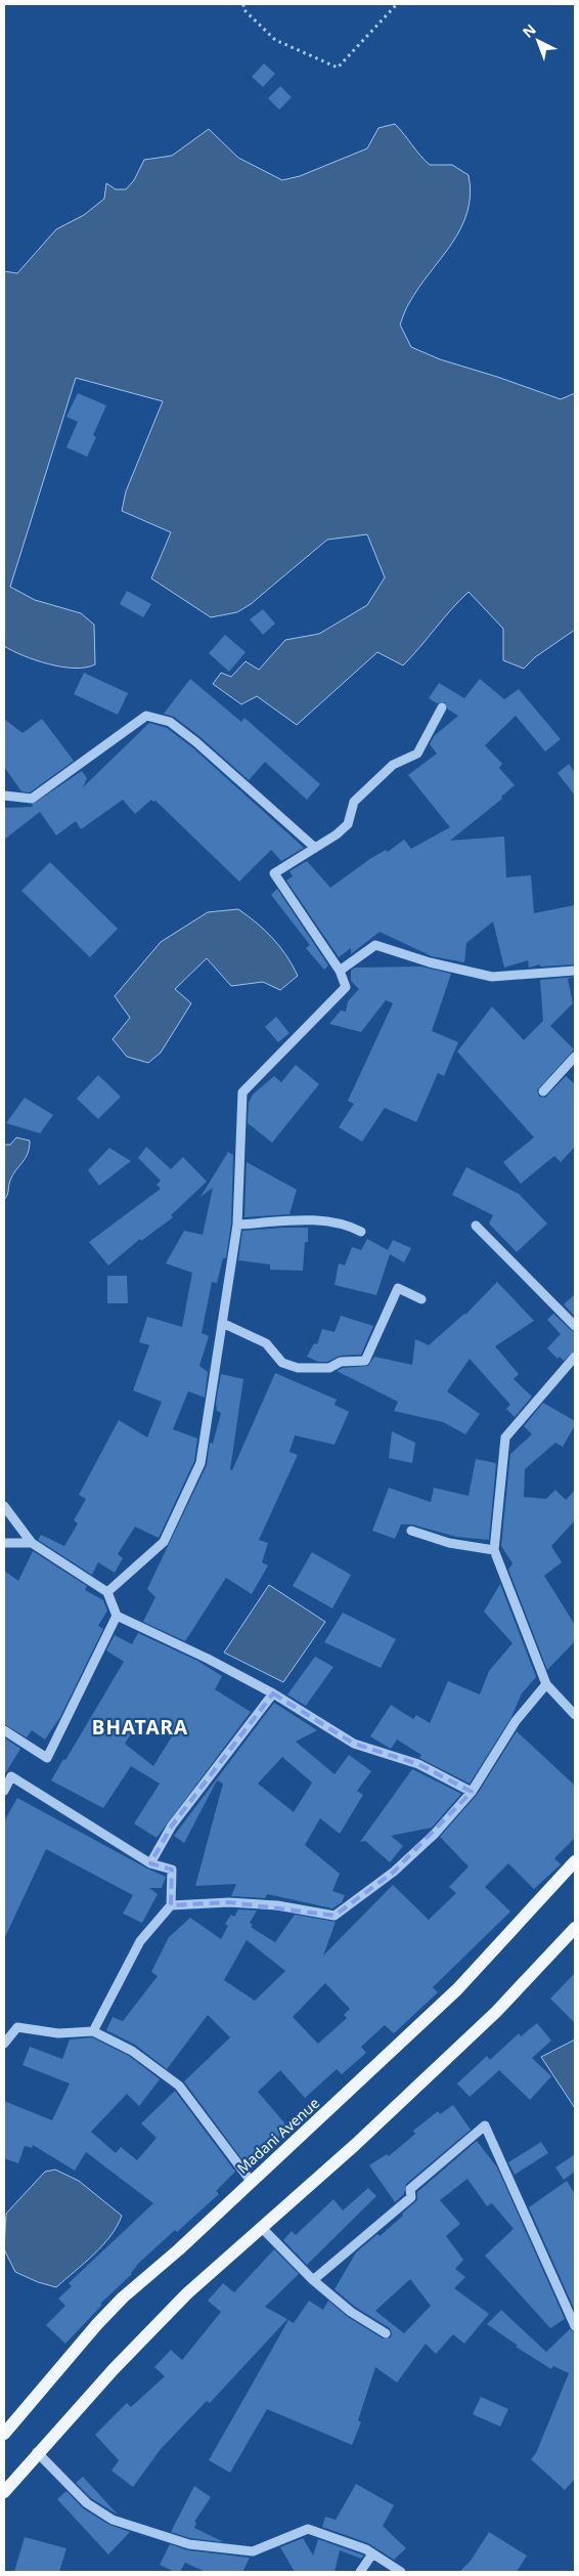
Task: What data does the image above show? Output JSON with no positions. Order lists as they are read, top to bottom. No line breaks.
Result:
{"streets":{"main road":["Madani Avenue"]},"districts":["BHATARA"],"north":"top left"}
